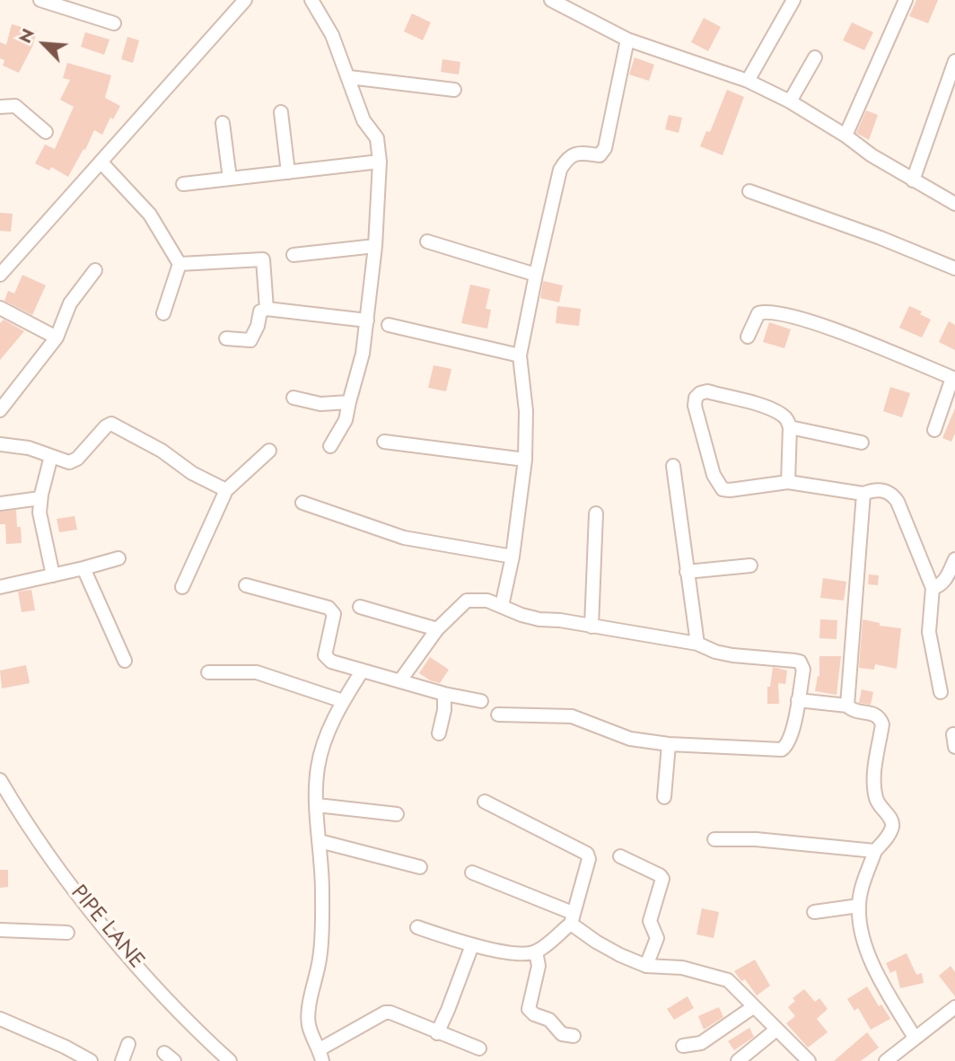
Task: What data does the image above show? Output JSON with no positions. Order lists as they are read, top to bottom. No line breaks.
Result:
{"streets":{"street":["PIPE LANE"]},"north":"top left"}
